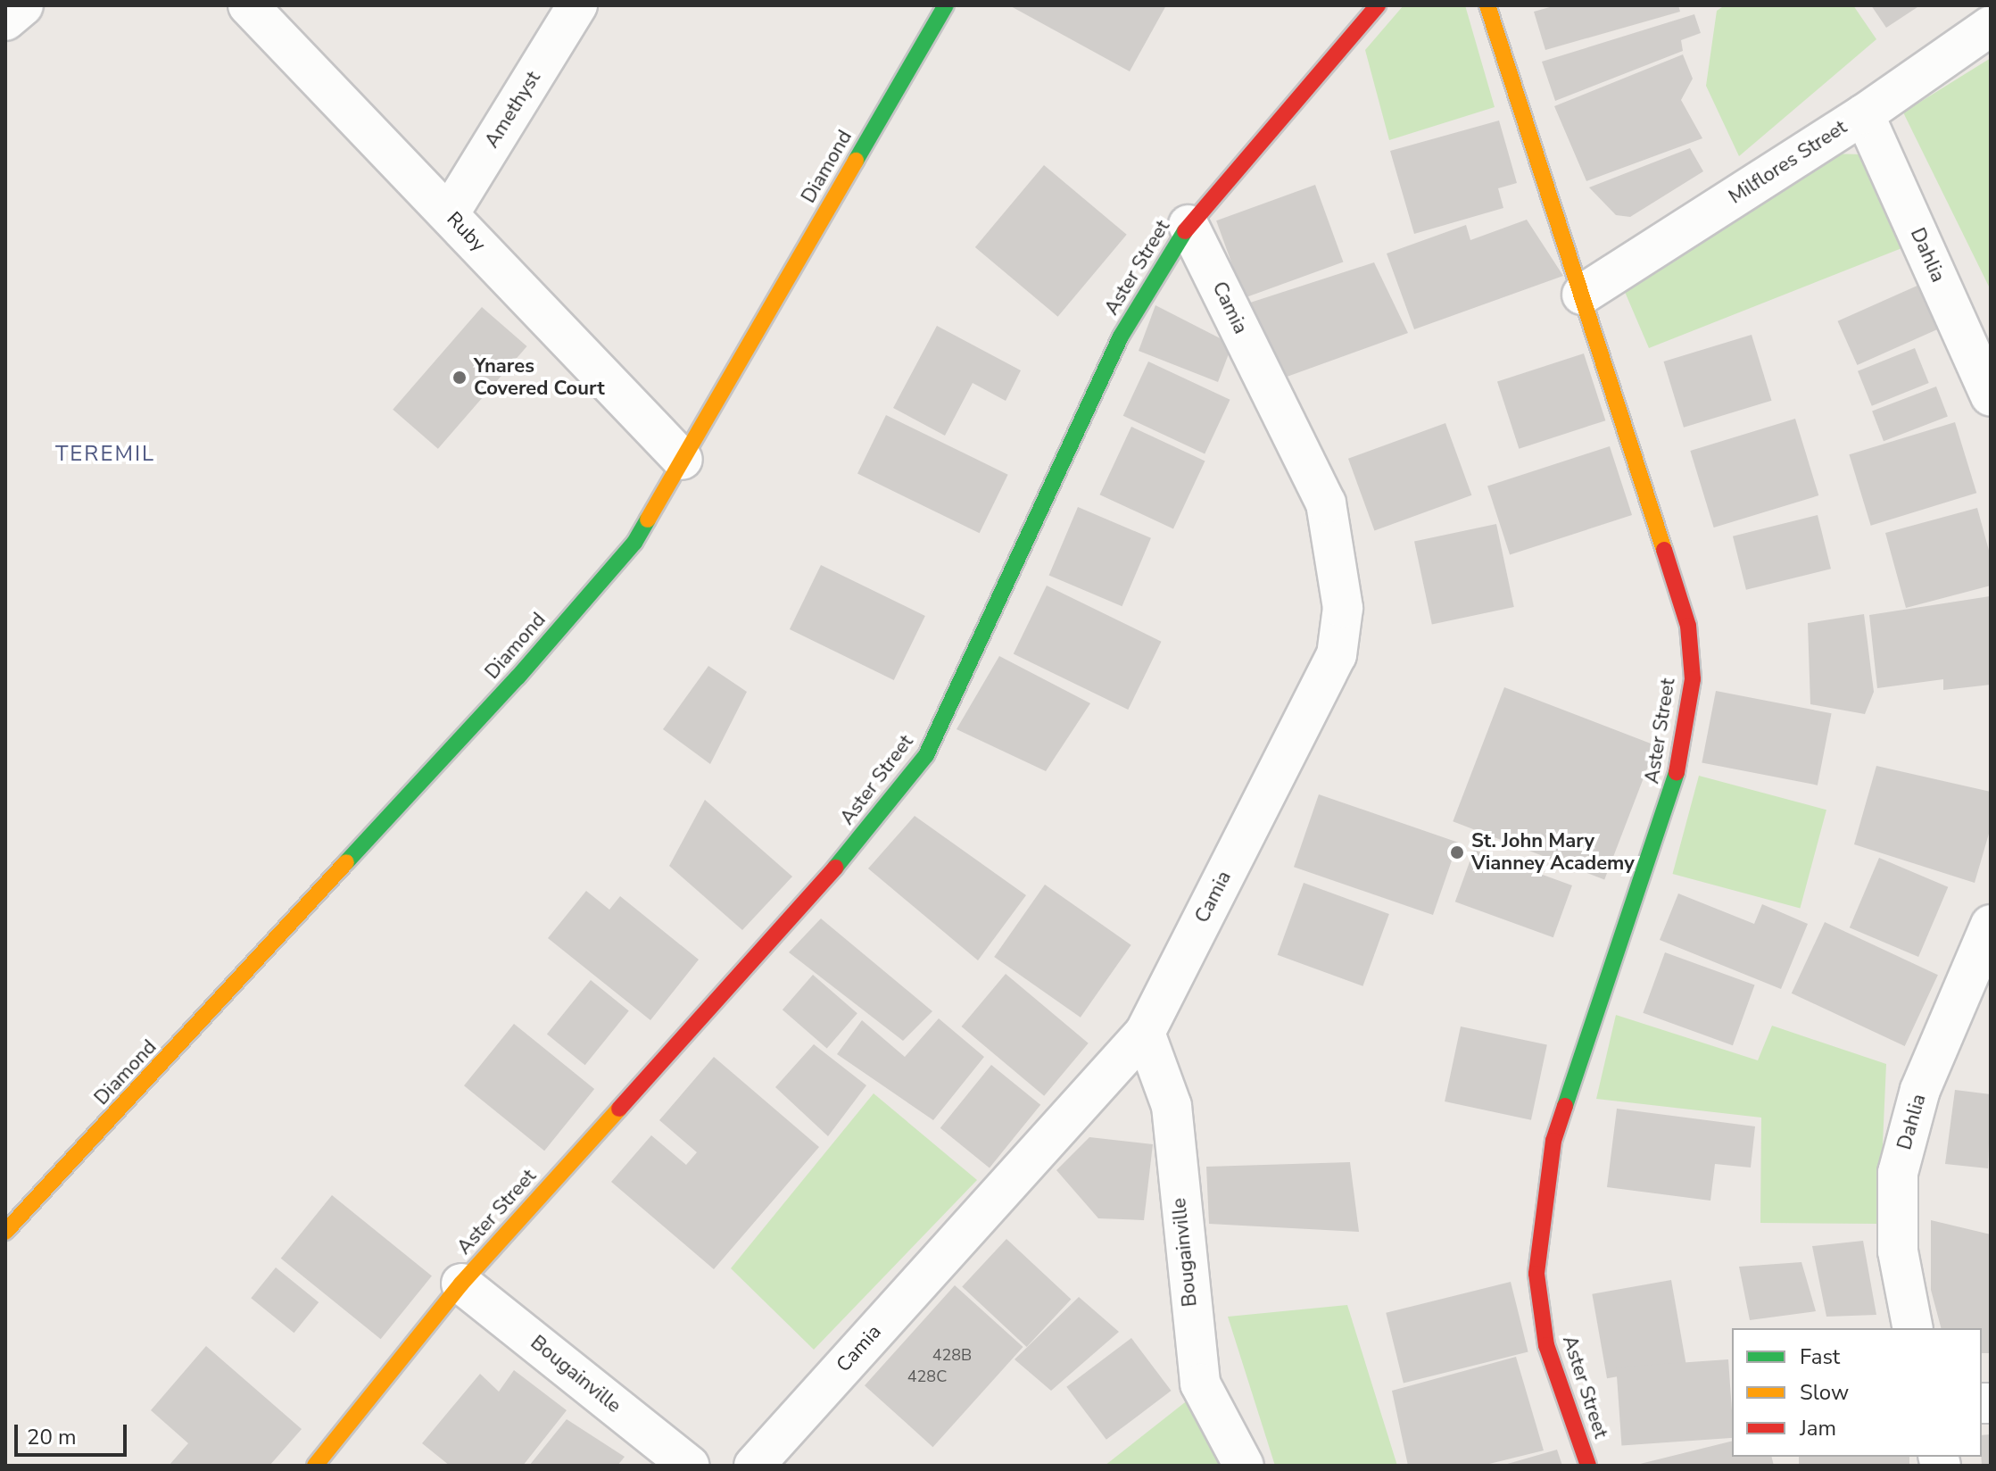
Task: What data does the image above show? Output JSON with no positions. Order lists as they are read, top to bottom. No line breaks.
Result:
{"streets":{"street":["Amethyst","Milflores Street","Diamond","Ruby","Dahlia","Aster Street","Camia","Bougainville"]},"crossings":[["Amethyst","Ruby"],["Milflores Street","Dahlia"],["Milflores Street","Aster Street"],["Diamond","Ruby"],["Aster Street","Camia"],["Aster Street","Bougainville"],["Camia","Bougainville"]],"districts":["TEREMIL"],"places":["Ynares Covered Court","St. John Mary Vianney Academy"],"house_numbers":["428B","428C"],"legend":["Fast","Slow","Jam"],"scale_bar":"20 m"}
